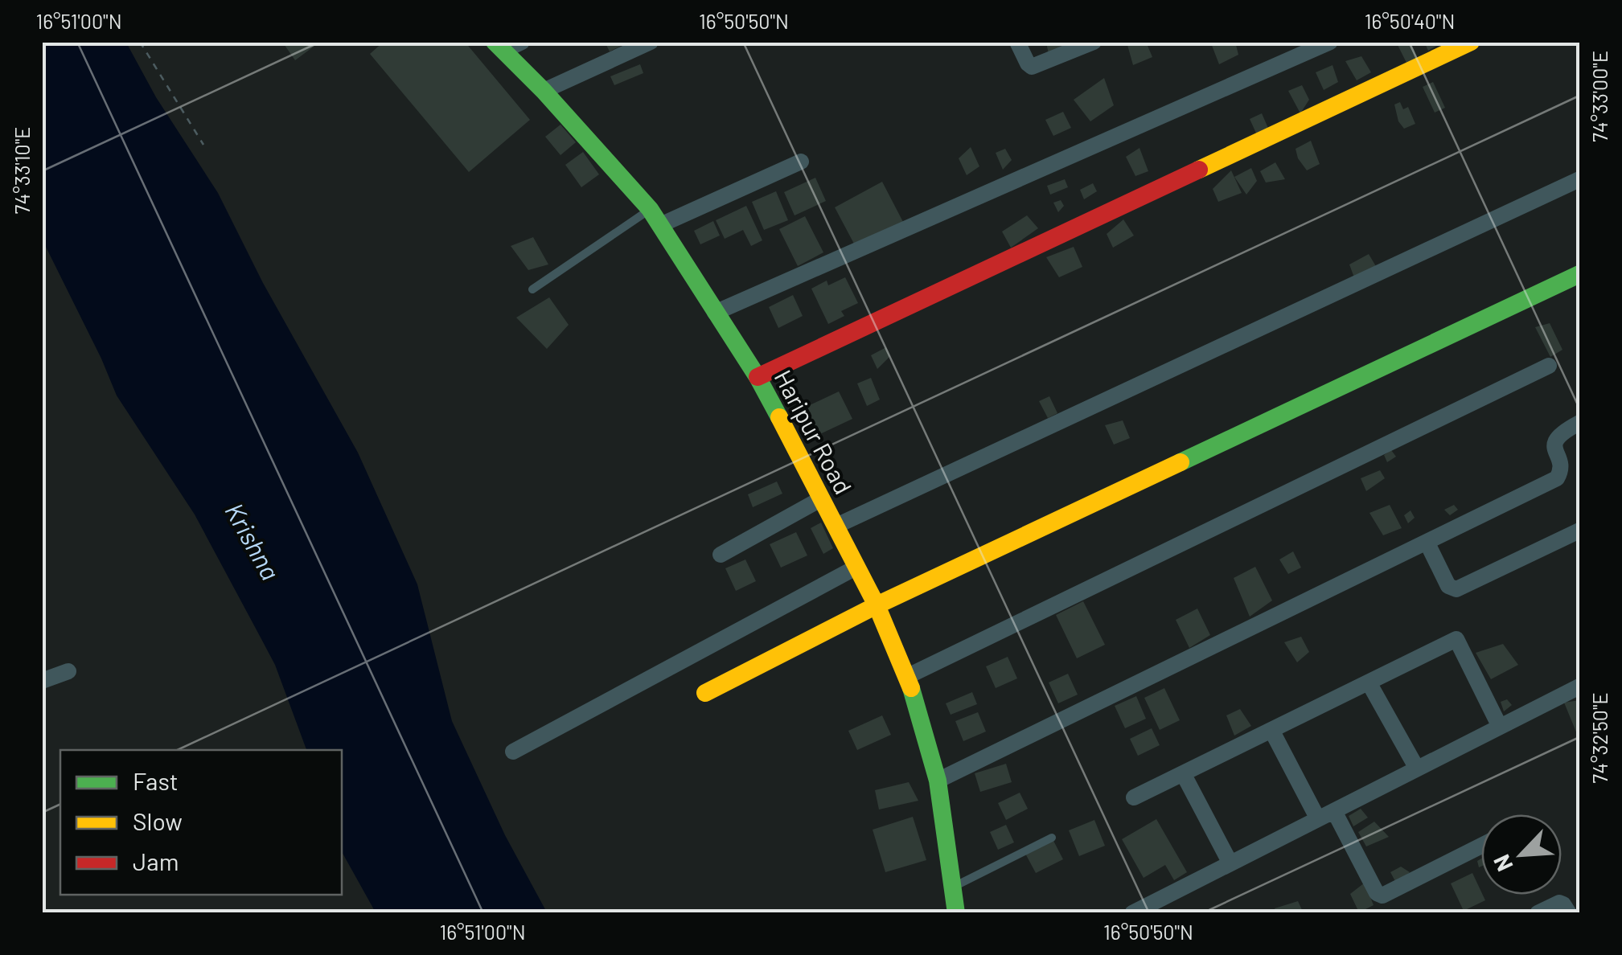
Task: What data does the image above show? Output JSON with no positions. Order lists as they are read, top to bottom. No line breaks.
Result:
{"streets":{"street":["Haripur Road"]},"water":["Krishna"],"legend":["Fast","Slow","Jam"],"north":"bottom left","coordinates":["16°51'00\"N","16°50'50\"N","16°50'40\"N","74°33'00\"E","74°33'10\"E","74°32'50\"E"]}
